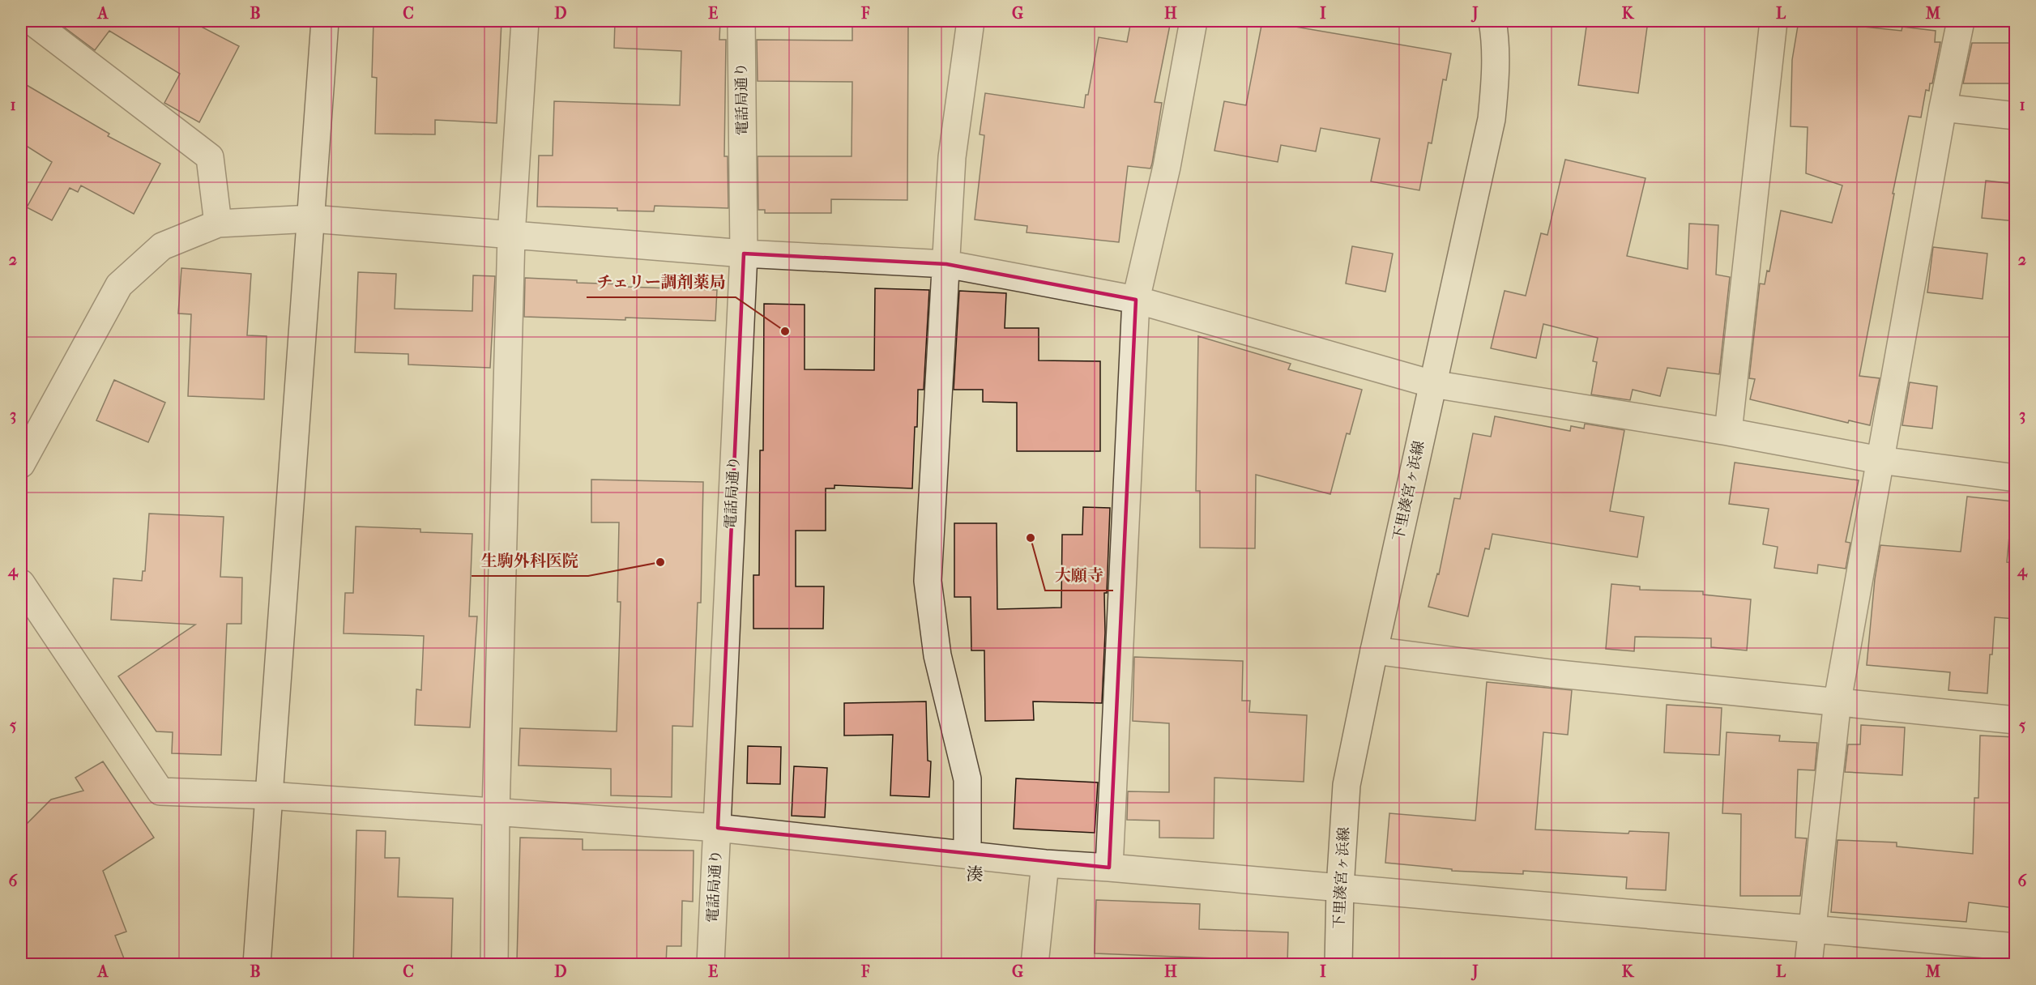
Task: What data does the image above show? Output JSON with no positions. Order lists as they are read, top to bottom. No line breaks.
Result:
{"streets":{"street":["電話局通り","下里湊宮ヶ浜線"]},"districts":["湊"],"places":["チェリー調剤薬局","大願寺","生駒外科医院"],"grid":{"columns":["A","B","C","D","E","F","G","H","I","J","K","L","M"],"rows":["1","2","3","4","5","6"]}}
